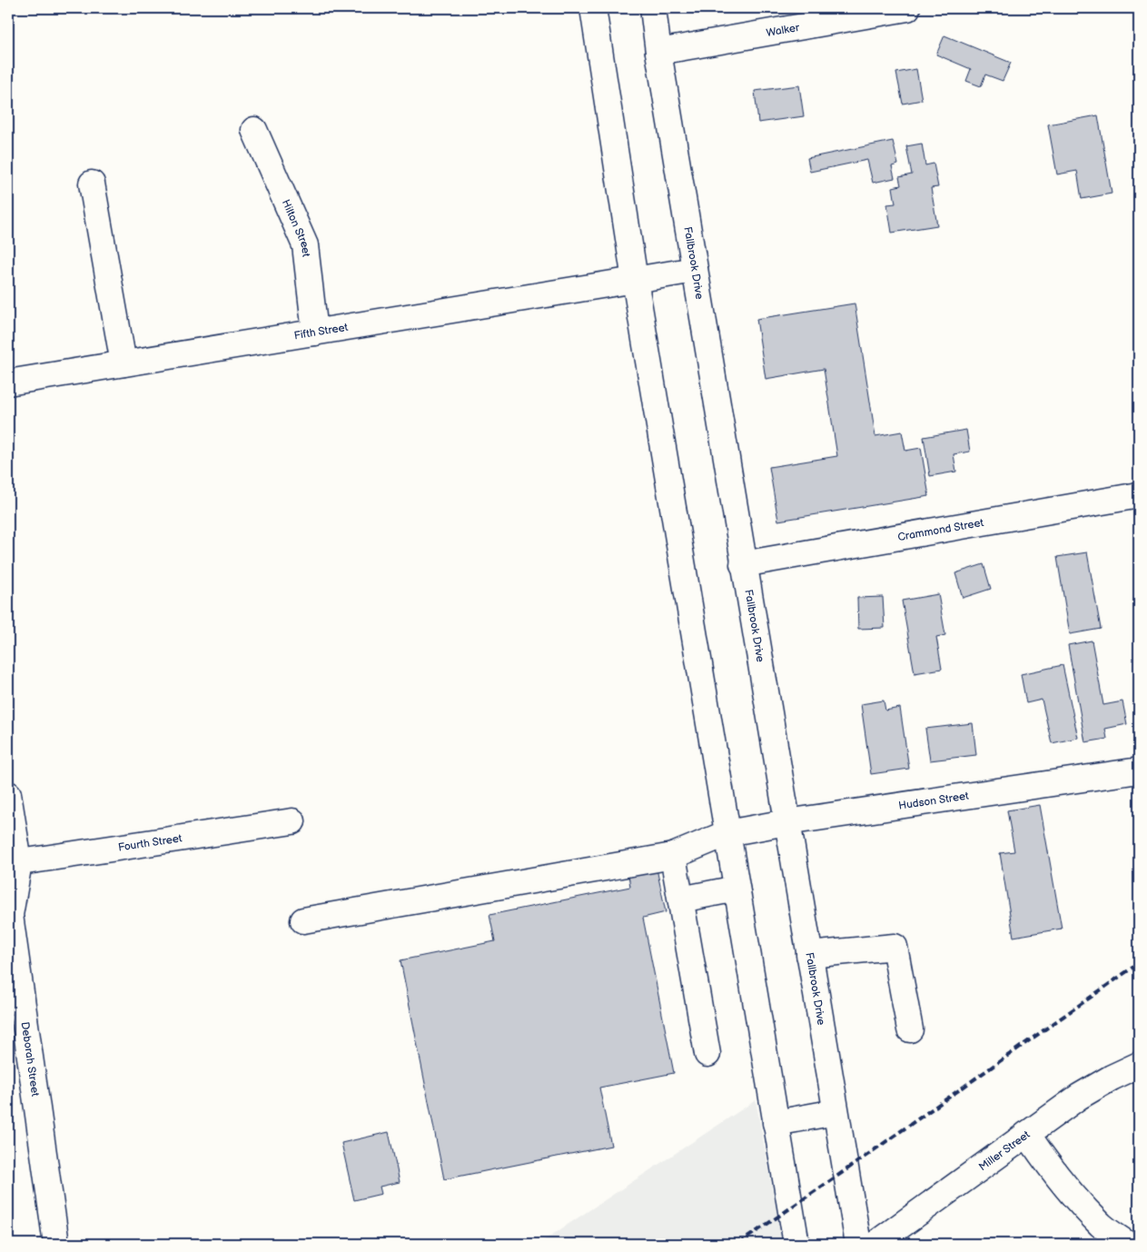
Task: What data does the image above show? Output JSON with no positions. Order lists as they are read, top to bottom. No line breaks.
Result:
{"streets":{"street":["Walker","Hilton Street","Fallbrook Drive","Fifth Street","Crammond Street","Hudson Street","Fourth Street","Deborah Street","Miller Street"]},"crossings":[["Walker","Fallbrook Drive"],["Hilton Street","Fifth Street"],["Fallbrook Drive","Fifth Street"],["Fallbrook Drive","Crammond Street"],["Fallbrook Drive","Hudson Street"],["Fourth Street","Deborah Street"]]}
